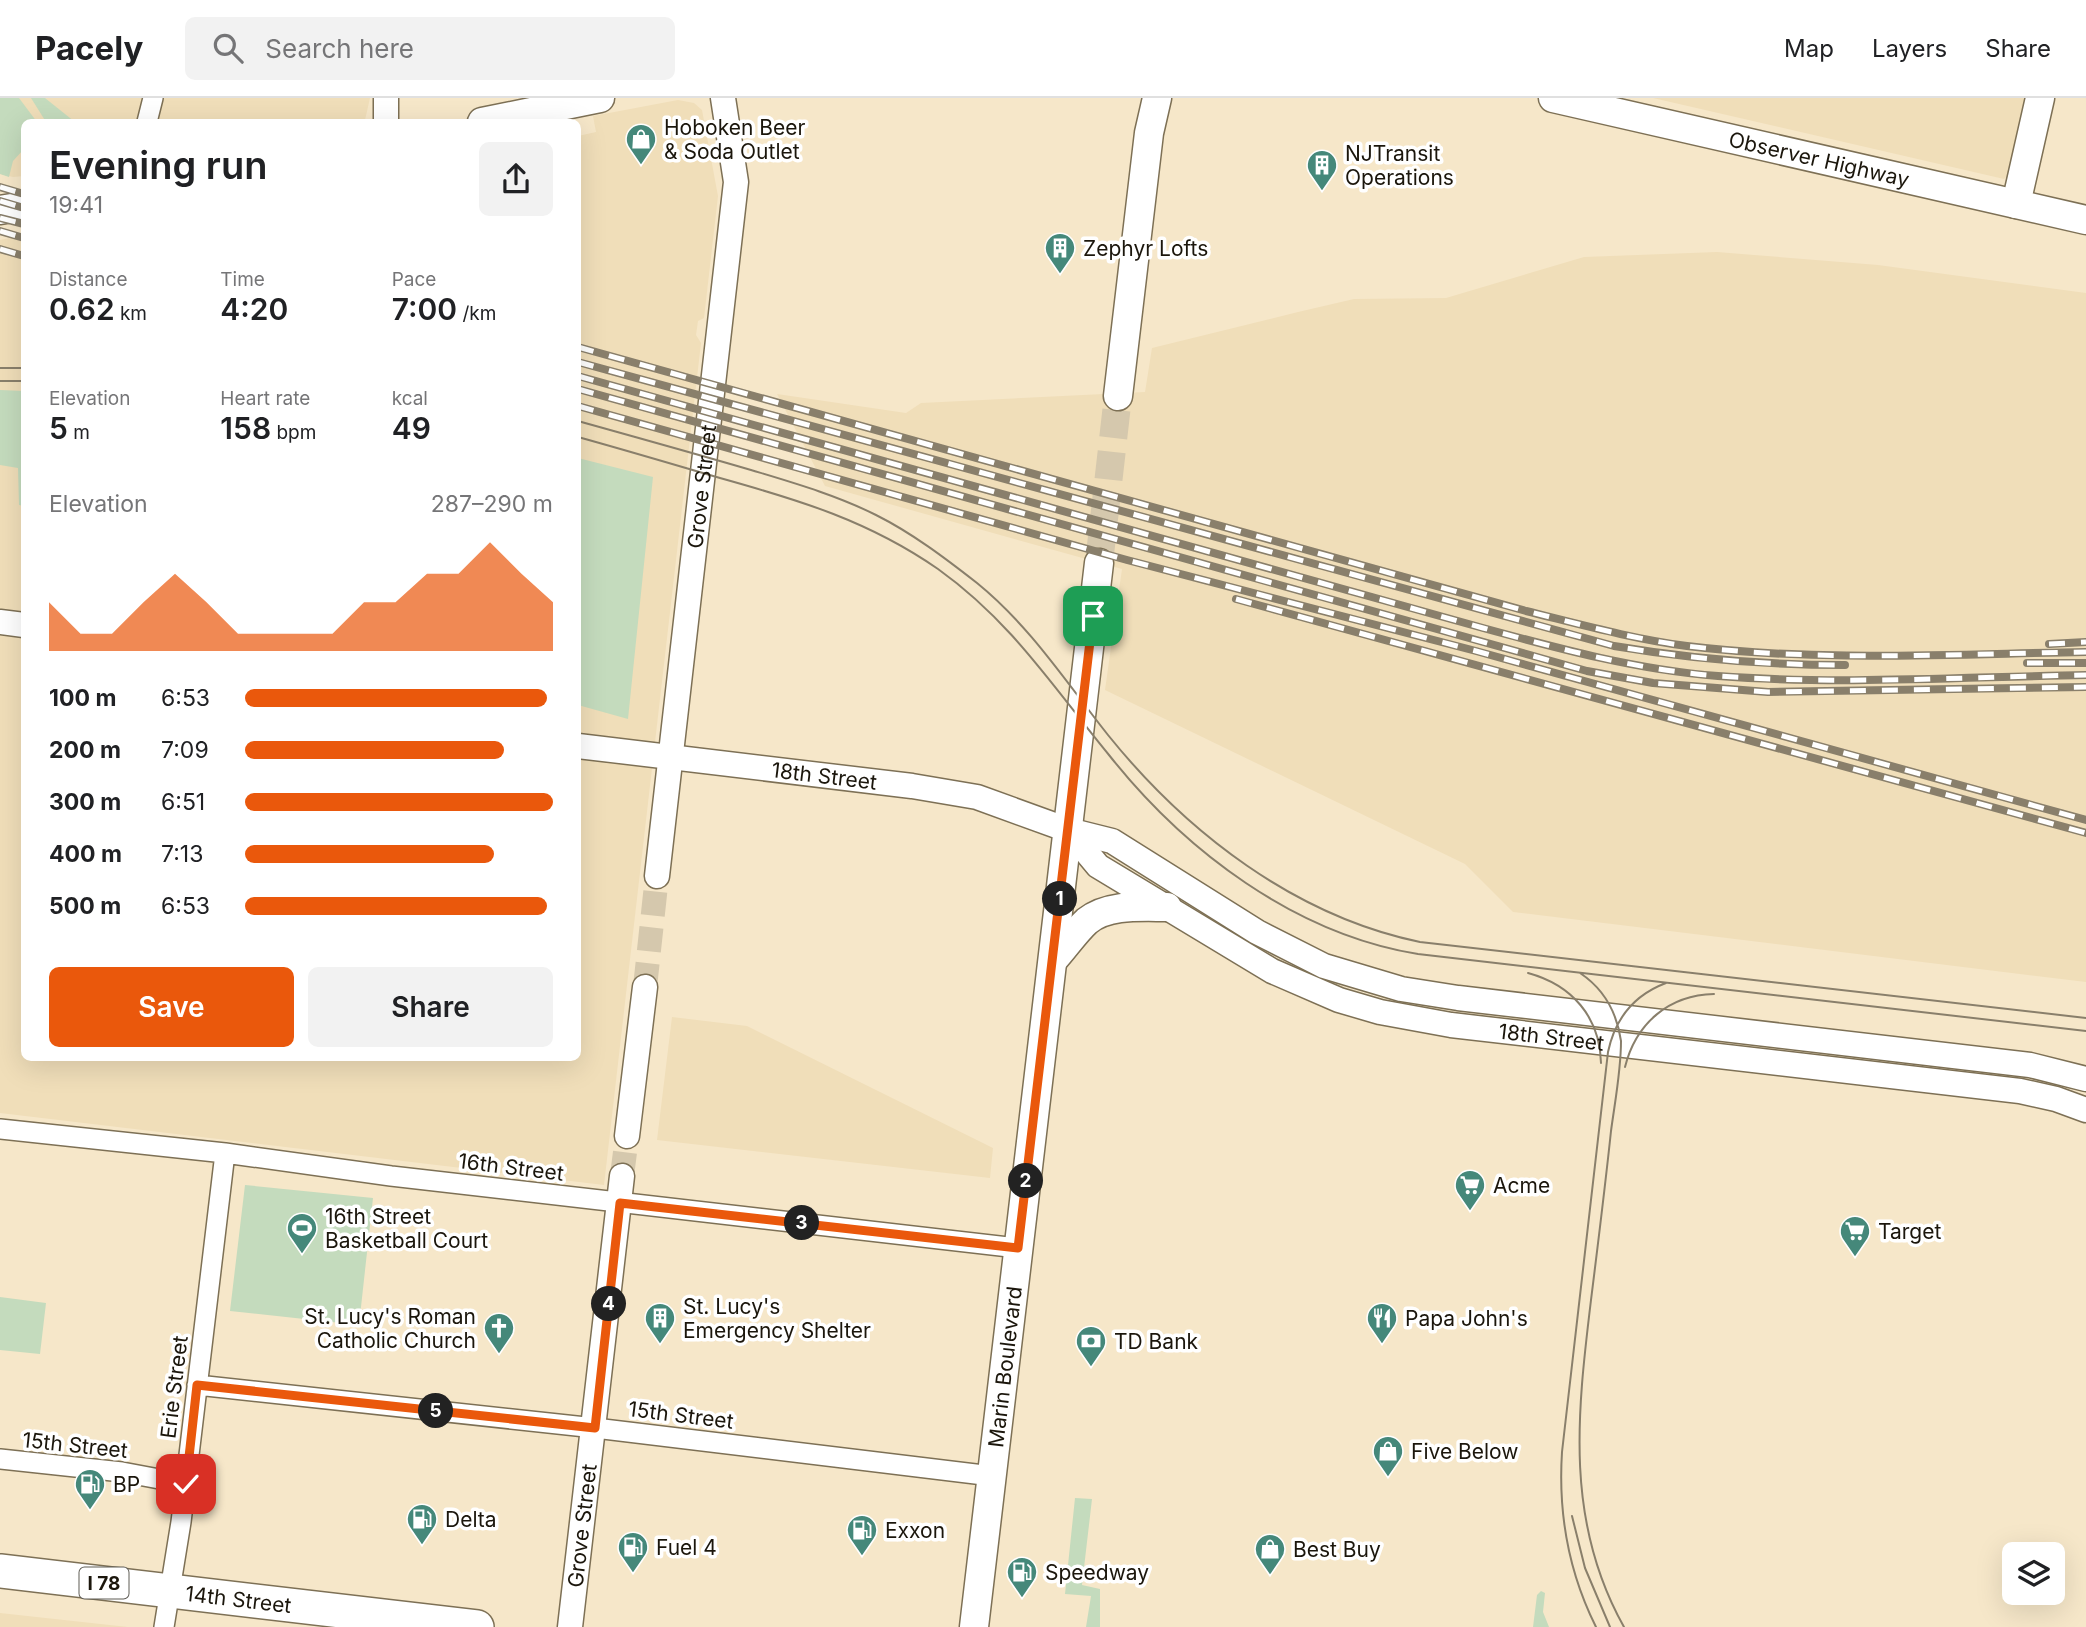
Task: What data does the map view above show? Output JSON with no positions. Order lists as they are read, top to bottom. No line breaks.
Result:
{"streets":{"highway":["I 78","14th Street"],"main road":["Observer Highway","Marin Boulevard"],"street":["Grove Street","18th Street","16th Street","Erie Street","15th Street"]},"crossings":[["Grove Street","18th Street"],["Grove Street","16th Street"],["Grove Street","15th Street"],["18th Street","Marin Boulevard"],["16th Street","Marin Boulevard"],["16th Street","Erie Street"],["Marin Boulevard","15th Street"],["Erie Street","15th Street"],["Erie Street","14th Street"]],"places":{"shop":["Hoboken Beer & Soda Outlet","Five Below","Best Buy"],"building":["NJTransit Operations","Zephyr Lofts","St. Lucy's Emergency Shelter"],"supermarket":["Acme","Target"],"sports":["16th Street Basketball Court"],"restaurant":["Papa John's"],"church":["St. Lucy's Roman Catholic Church"],"bank":["TD Bank"],"fuel station":["BP","Delta","Exxon","Fuel 4","Speedway"]},"page":{"header":"Pacely","search":"Search here","nav":["Map","Layers","Share"],"heading":["Evening run","19:41"],"stats":[["Distance","0.62 km"],["Time","4:20"],["Pace","7:00 /km"],["Elevation","5 m"],["Heart rate","158 bpm"],["kcal","49"]],"chart":["Elevation","287–290 m"],"list":[{"name":"100 m","note":"6:53"},{"name":"200 m","note":"7:09"},{"name":"300 m","note":"6:51"},{"name":"400 m","note":"7:13"},{"name":"500 m","note":"6:53"}],"pins":["1","2","3","4","5"],"buttons":["Save","Share"]}}
